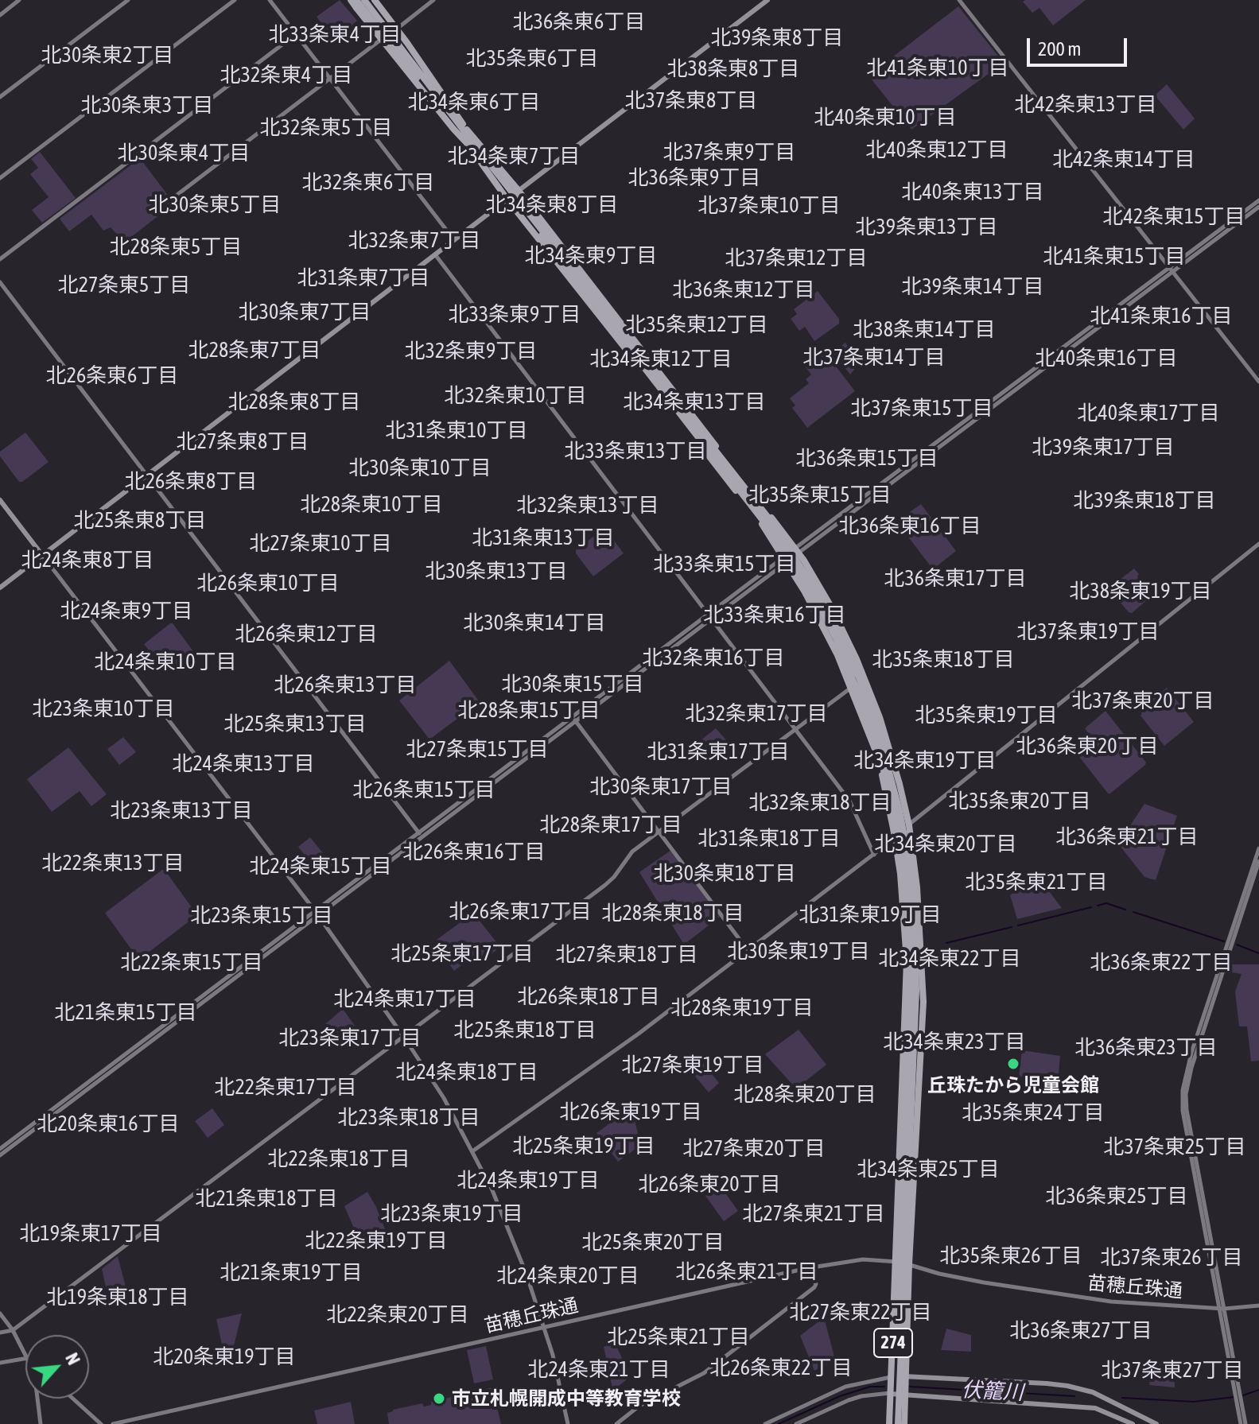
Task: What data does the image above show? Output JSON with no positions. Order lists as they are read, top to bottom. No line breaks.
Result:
{"streets":{"highway":["274"],"street":["苗穂丘珠通"]},"crossings":[["苗穂丘珠通","274"]],"districts":["北36条東6丁目","北33条東4丁目","北39条東8丁目","北30条東2丁目","北35条東6丁目","北41条東10丁目","北38条東8丁目","北32条東4丁目","北37条東8丁目","北34条東6丁目","北42条東13丁目","北30条東3丁目","北40条東10丁目","北32条東5丁目","北40条東12丁目","北37条東9丁目","北30条東4丁目","北34条東7丁目","北42条東14丁目","北36条東9丁目","北32条東6丁目","北40条東13丁目","北30条東5丁目","北34条東8丁目","北37条東10丁目","北42条東15丁目","北39条東13丁目","北32条東7丁目","北28条東5丁目","北34条東9丁目","北41条東15丁目","北37条東12丁目","北31条東7丁目","北27条東5丁目","北39条東14丁目","北36条東12丁目","北30条東7丁目","北33条東9丁目","北41条東16丁目","北35条東12丁目","北38条東14丁目","北28条東7丁目","北32条東9丁目","北37条東14丁目","北40条東16丁目","北34条東12丁目","北26条東6丁目","北32条東10丁目","北28条東8丁目","北34条東13丁目","北37条東15丁目","北40条東17丁目","北31条東10丁目","北27条東8丁目","北39条東17丁目","北33条東13丁目","北36条東15丁目","北30条東10丁目","北26条東8丁目","北35条東15丁目","北39条東18丁目","北28条東10丁目","北32条東13丁目","北25条東8丁目","北36条東16丁目","北31条東13丁目","北27条東10丁目","北24条東8丁目","北33条東15丁目","北30条東13丁目","北36条東17丁目","北26条東10丁目","北38条東19丁目","北24条東9丁目","北33条東16丁目","北30条東14丁目","北37条東19丁目","北26条東12丁目","北32条東16丁目","北35条東18丁目","北24条東10丁目","北30条東15丁目","北26条東13丁目","北37条東20丁目","北23条東10丁目","北28条東15丁目","北32条東17丁目","北35条東19丁目","北25条東13丁目","北36条東20丁目","北27条東15丁目","北31条東17丁目","北34条東19丁目","北24条東13丁目","北30条東17丁目","北26条東15丁目","北35条東20丁目","北32条東18丁目","北23条東13丁目","北28条東17丁目","北36条東21丁目","北31条東18丁目","北34条東20丁目","北26条東16丁目","北22条東13丁目","北24条東15丁目","北30条東18丁目","北35条東21丁目","北26条東17丁目","北28条東18丁目","北31条東19丁目","北23条東15丁目","北30条東19丁目","北25条東17丁目","北27条東18丁目","北34条東22丁目","北22条東15丁目","北36条東22丁目","北26条東18丁目","北24条東17丁目","北28条東19丁目","北21条東15丁目","北25条東18丁目","北23条東17丁目","北34条東23丁目","北36条東23丁目","北27条東19丁目","北24条東18丁目","北22条東17丁目","北28条東20丁目","北26条東19丁目","北35条東24丁目","北23条東18丁目","北20条東16丁目","北25条東19丁目","北37条東25丁目","北27条東20丁目","北22条東18丁目","北34条東25丁目","北24条東19丁目","北26条東20丁目","北36条東25丁目","北21条東18丁目","北23条東19丁目","北27条東21丁目","北19条東17丁目","北22条東19丁目","北25条東20丁目","北35条東26丁目","北37条東26丁目","北26条東21丁目","北21条東19丁目","北24条東20丁目","北19条東18丁目","北27条東22丁目","北22条東20丁目","北36条東27丁目","北25条東21丁目","北20条東19丁目","北26条東22丁目","北24条東21丁目","北37条東27丁目"],"water":["伏籠川"],"places":["丘珠たから児童会館","市立札幌開成中等教育学校"],"scale_bar":"200 m","north":"top right"}
